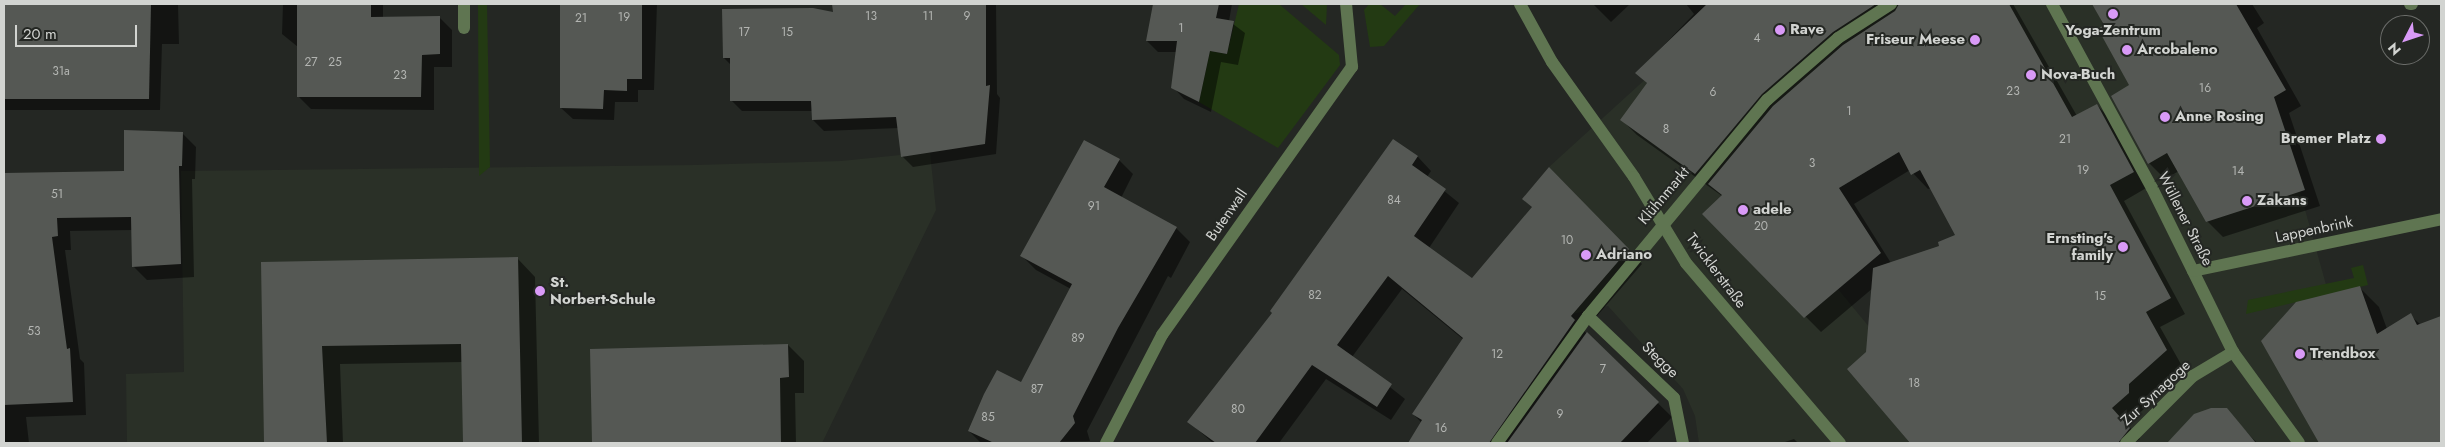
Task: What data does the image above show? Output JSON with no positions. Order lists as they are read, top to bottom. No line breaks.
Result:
{"streets":{"street":["Klühnmarkt","Butenwall","Wüllener Straße","Lappenbrink","Twicklerstraße","Stegge","Zur Synagoge"]},"crossings":[["Klühnmarkt","Twicklerstraße"],["Klühnmarkt","Stegge"],["Wüllener Straße","Lappenbrink"],["Wüllener Straße","Zur Synagoge"]],"places":["Yoga-Zentrum","Rave","Friseur Meese","Arcobaleno","Nova-Buch","Anne Rosing","Bremer Platz","Zakans","adele","Ernsting's family","Adriano","St. Norbert-Schule","Trendbox"],"house_numbers":["13","11","9","19","21","1","17","15","4","27","25","31a","23","16","23","6","1","8","21","3","19","14","51","84","91","20","10","82","15","53","89","12","7","18","87","80","9","85","16"],"scale_bar":"20 m","north":"bottom left"}
